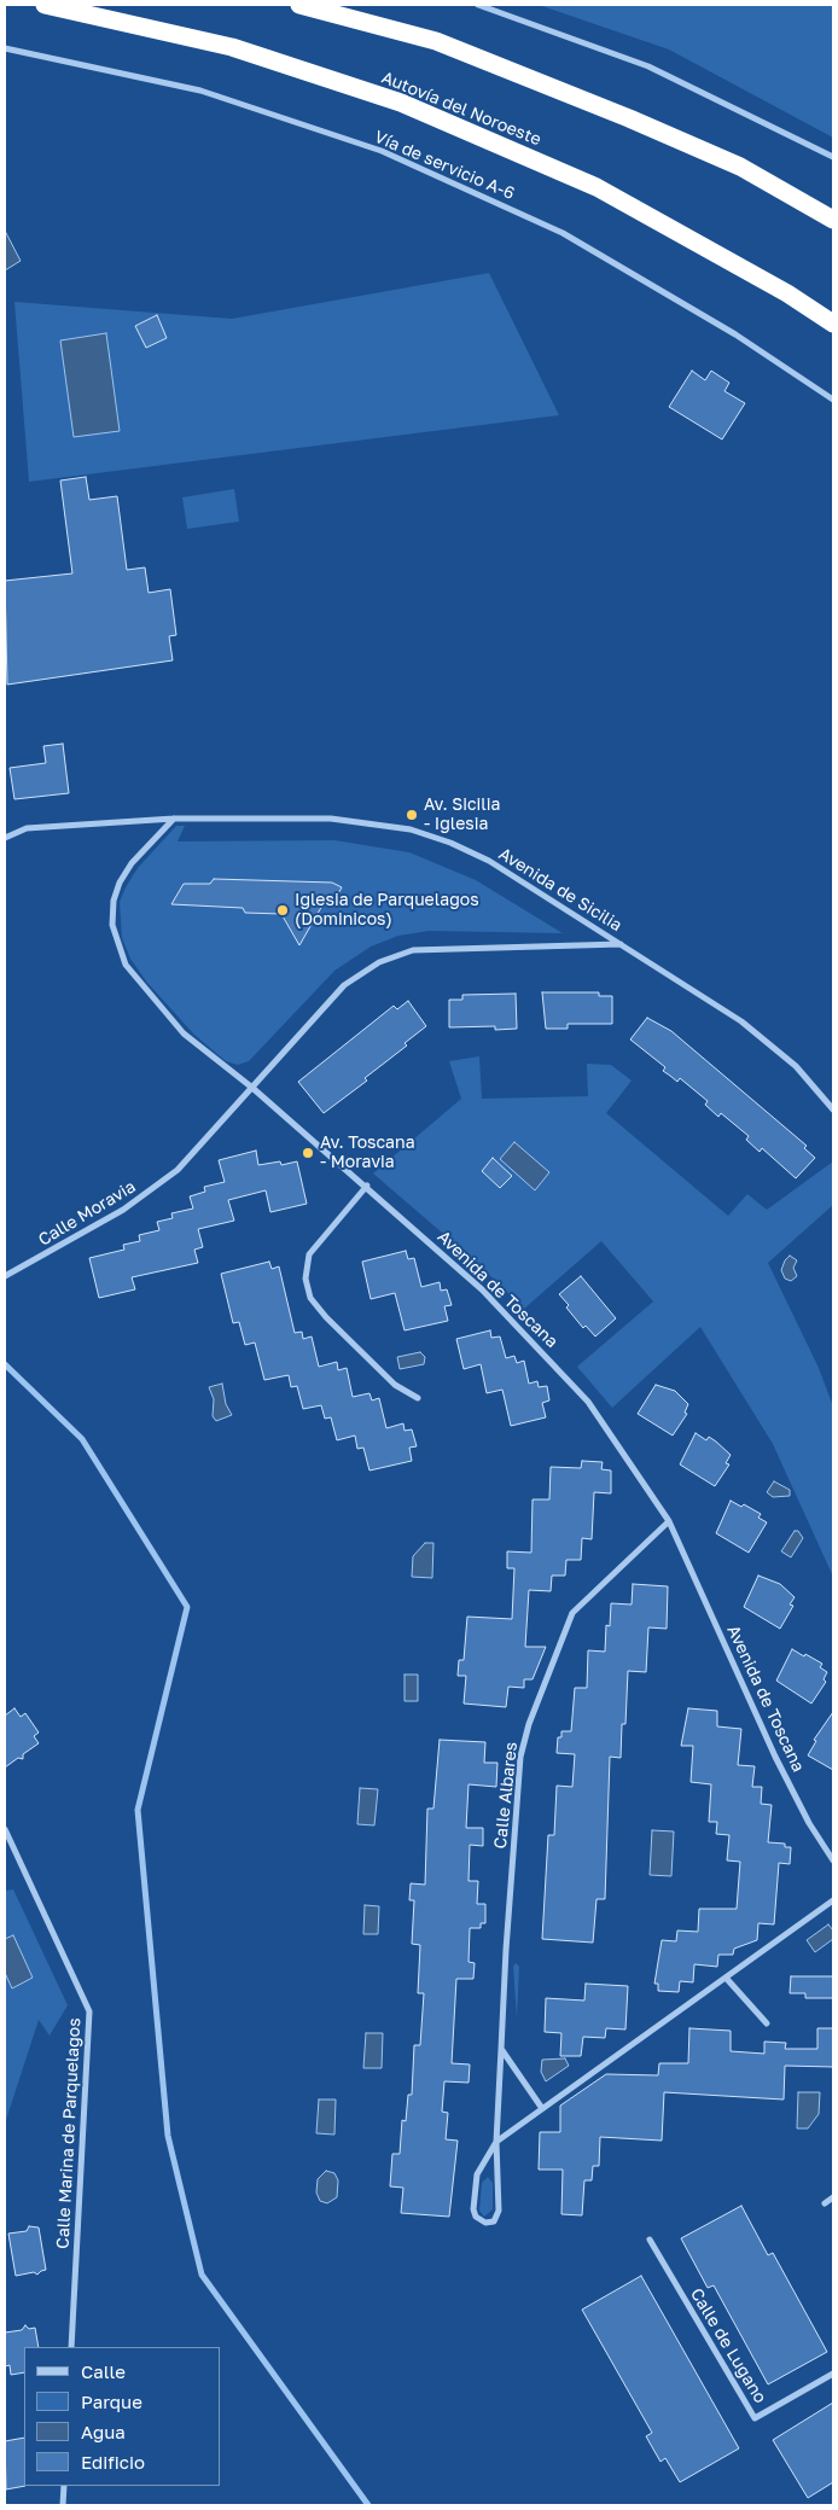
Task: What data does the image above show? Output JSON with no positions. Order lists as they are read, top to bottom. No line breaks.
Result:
{"streets":{"highway":["Autovía del Noroeste"],"street":["Vía de servicio A-6","Avenida de Sicilia","Calle Moravia","Avenida de Toscana","Calle Albares","Calle Marina de Parquelagos","Calle de Lugano"]},"crossings":[["Avenida de Sicilia","Calle Moravia"],["Avenida de Sicilia","Avenida de Toscana"],["Calle Moravia","Avenida de Toscana"],["Avenida de Toscana","Calle Albares"]],"places":["Av. Sicilia - Iglesia","Iglesia de Parquelagos (Dominicos)","Av. Toscana - Moravia"],"legend":["Calle","Parque","Agua","Edificio"]}
